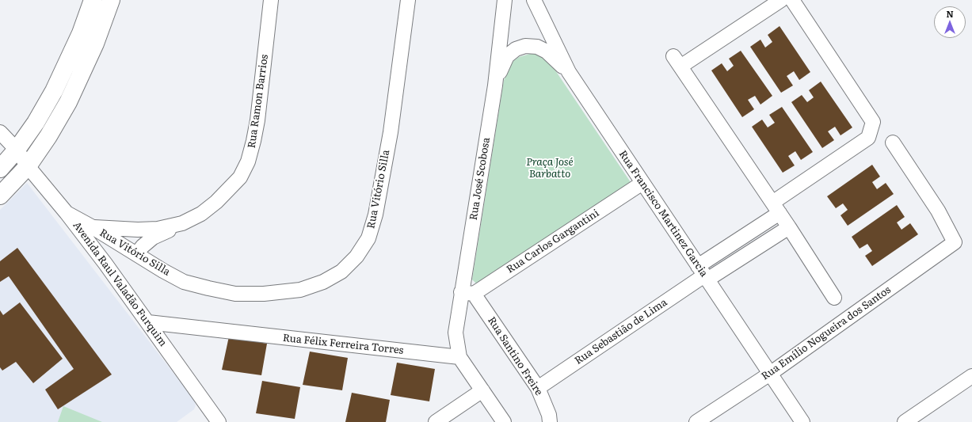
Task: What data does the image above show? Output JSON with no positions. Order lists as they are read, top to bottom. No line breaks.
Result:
{"streets":{"street":["Rua Ramon Barrios","Rua José Scobosa","Rua Vitório Silla","Rua Francisco Martinez Garcia","Rua Carlos Gargantini","Avenida Raul Valadão Furquim","Rua Sebastião de Lima","Rua Emílio Nogueira dos Santos","Rua Félix Ferreira Torres","Rua Santino Freire"]},"crossings":[["Rua Ramon Barrios","Rua Vitório Silla"],["Rua Ramon Barrios","Avenida Raul Valadão Furquim"],["Rua José Scobosa","Rua Carlos Gargantini"],["Rua José Scobosa","Rua Félix Ferreira Torres"],["Rua José Scobosa","Rua Santino Freire"],["Rua Francisco Martinez Garcia","Rua Carlos Gargantini"],["Rua Francisco Martinez Garcia","Rua Sebastião de Lima"],["Rua Francisco Martinez Garcia","Rua Emílio Nogueira dos Santos"],["Rua Carlos Gargantini","Rua Santino Freire"],["Avenida Raul Valadão Furquim","Rua Félix Ferreira Torres"],["Rua Sebastião de Lima","Rua Santino Freire"]],"parks":["Praça José Barbatto"],"north":"top"}
